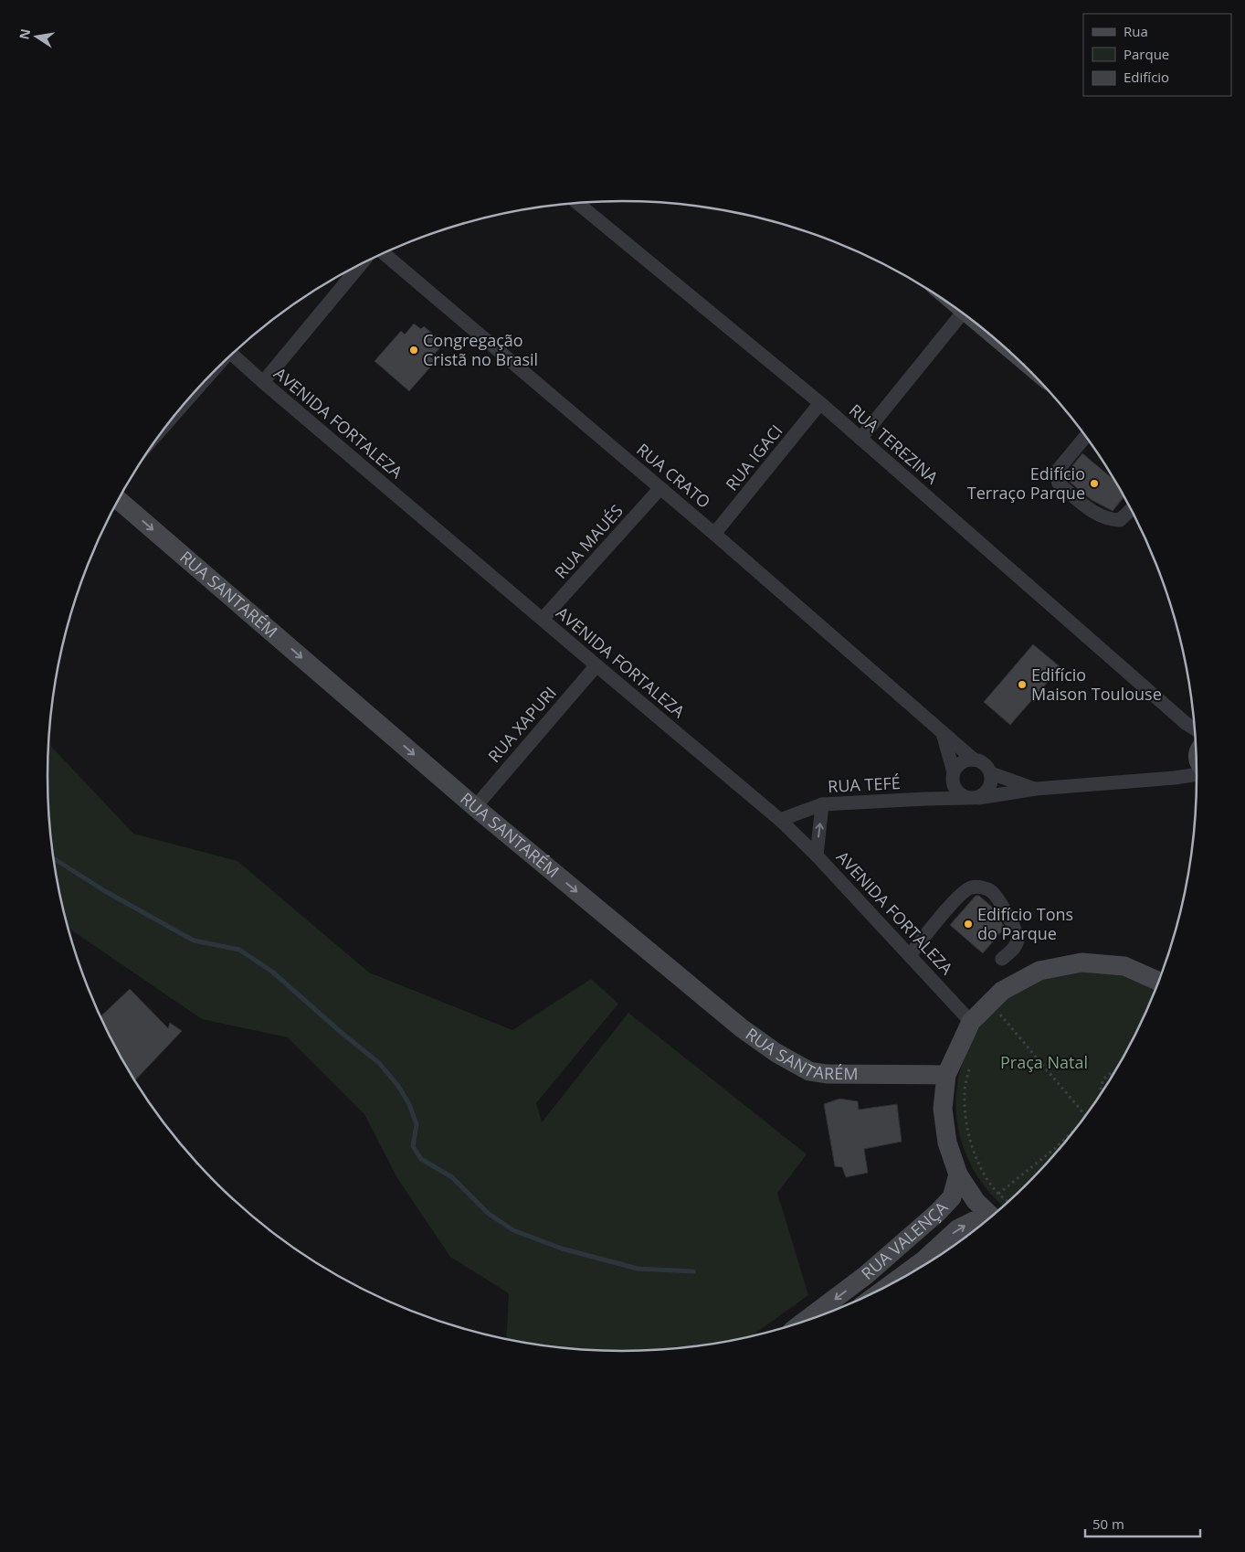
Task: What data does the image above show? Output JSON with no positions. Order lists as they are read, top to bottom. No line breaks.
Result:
{"streets":{"street":["AVENIDA FORTALEZA","RUA TEREZINA","RUA IGACI","RUA CRATO","RUA MAUÉS","RUA SANTARÉM","RUA XAPURI","RUA TEFÉ","RUA VALENÇA"]},"crossings":[["AVENIDA FORTALEZA","RUA MAUÉS"],["AVENIDA FORTALEZA","RUA XAPURI"],["AVENIDA FORTALEZA","RUA TEFÉ"],["RUA TEREZINA","RUA IGACI"],["RUA IGACI","RUA CRATO"],["RUA CRATO","RUA MAUÉS"],["RUA CRATO","RUA TEFÉ"],["RUA SANTARÉM","RUA XAPURI"]],"one_way":["RUA SANTARÉM"],"parks":["Praça Natal"],"places":["Congregação Cristã no Brasil","Edifício Terraço Parque","Edifício Maison Toulouse","Edifício Tons do Parque"],"legend":["Rua","Parque","Edifício"],"scale_bar":"50 m","north":"left"}
